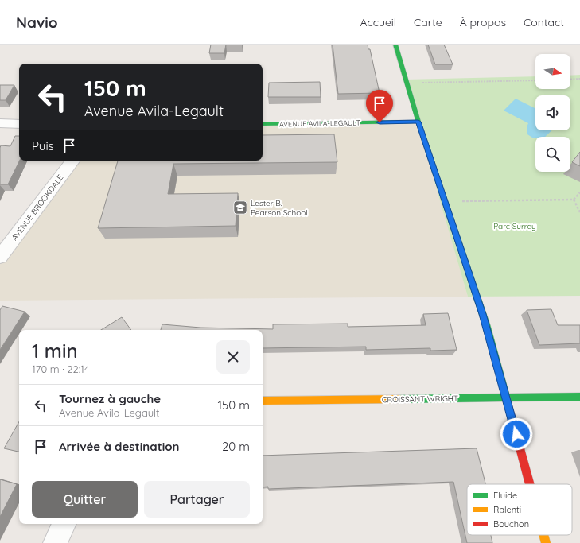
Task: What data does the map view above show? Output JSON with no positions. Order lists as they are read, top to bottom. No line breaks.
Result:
{"streets":{"street":["AVENUE AVILA-LEGAULT","AVENUE BROOKDALE","CROISSANT WRIGHT"]},"parks":["Parc Surrey"],"places":{"school or university":["Lester B. Pearson School"]},"legend":["Fluide","Ralenti","Bouchon"],"north":"right","page":{"header":"Navio","nav":["Accueil","Carte","À propos","Contact"],"turn":["150 m","Avenue Avila-Legault"],"then":"Puis","heading":["1 min","170 m · 22:14"],"list":[{"name":"Tournez à gauche","note":"Avenue Avila-Legault","value":"150 m"},{"name":"Arrivée à destination","value":"20 m"}],"buttons":["Quitter","Partager"]}}
